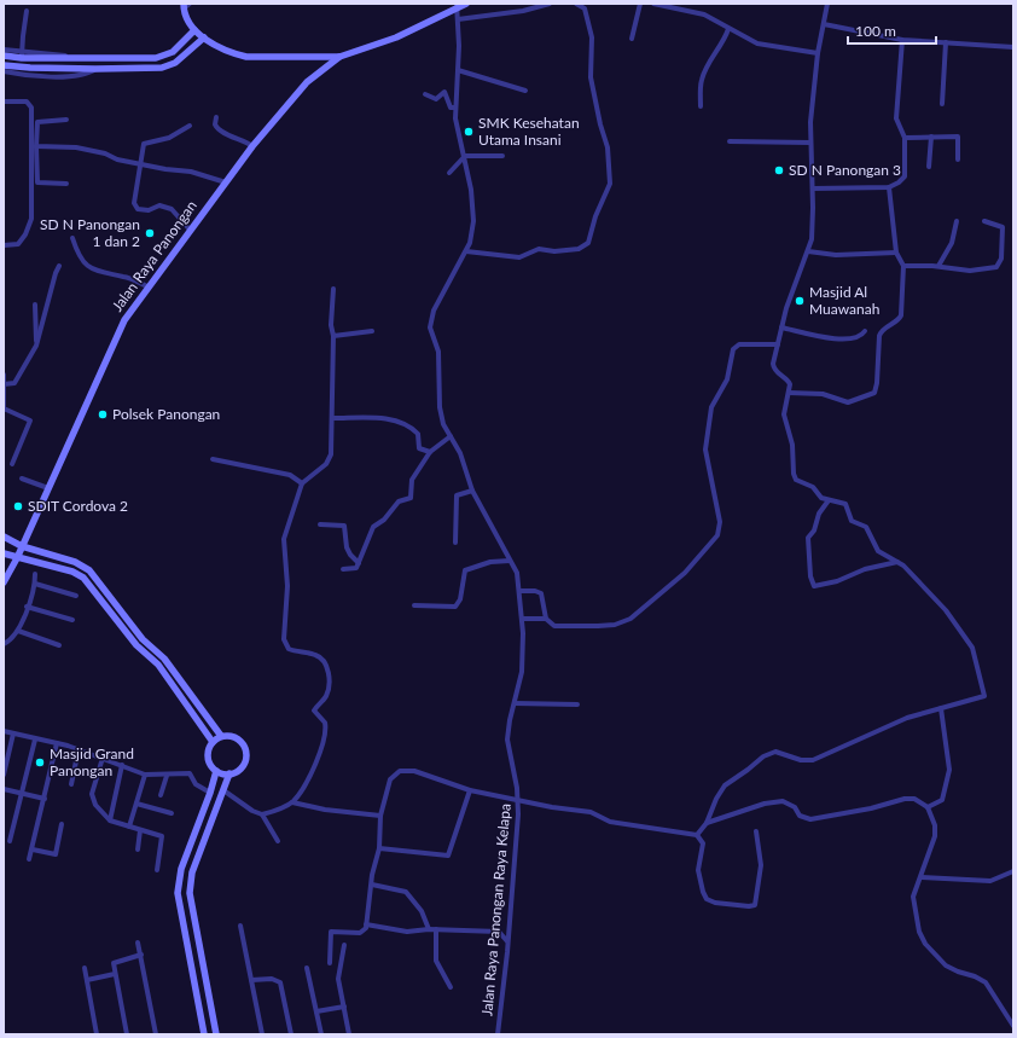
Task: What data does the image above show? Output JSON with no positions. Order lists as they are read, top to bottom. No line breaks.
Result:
{"streets":{"street":["Jalan Raya Panongan","Jalan Raya Panongan Raya Kelapa"]},"crossings":[["Jalan Raya Panongan","Jalan Raya Panongan Raya Kelapa"]],"places":["SMK Kesehatan Utama Insani","SD N Panongan 3","SD N Panongan 1 dan 2","Masjid Al Muawanah","Polsek Panongan","SDIT Cordova 2","Masjid Grand Panongan"],"scale_bar":"100 m"}
